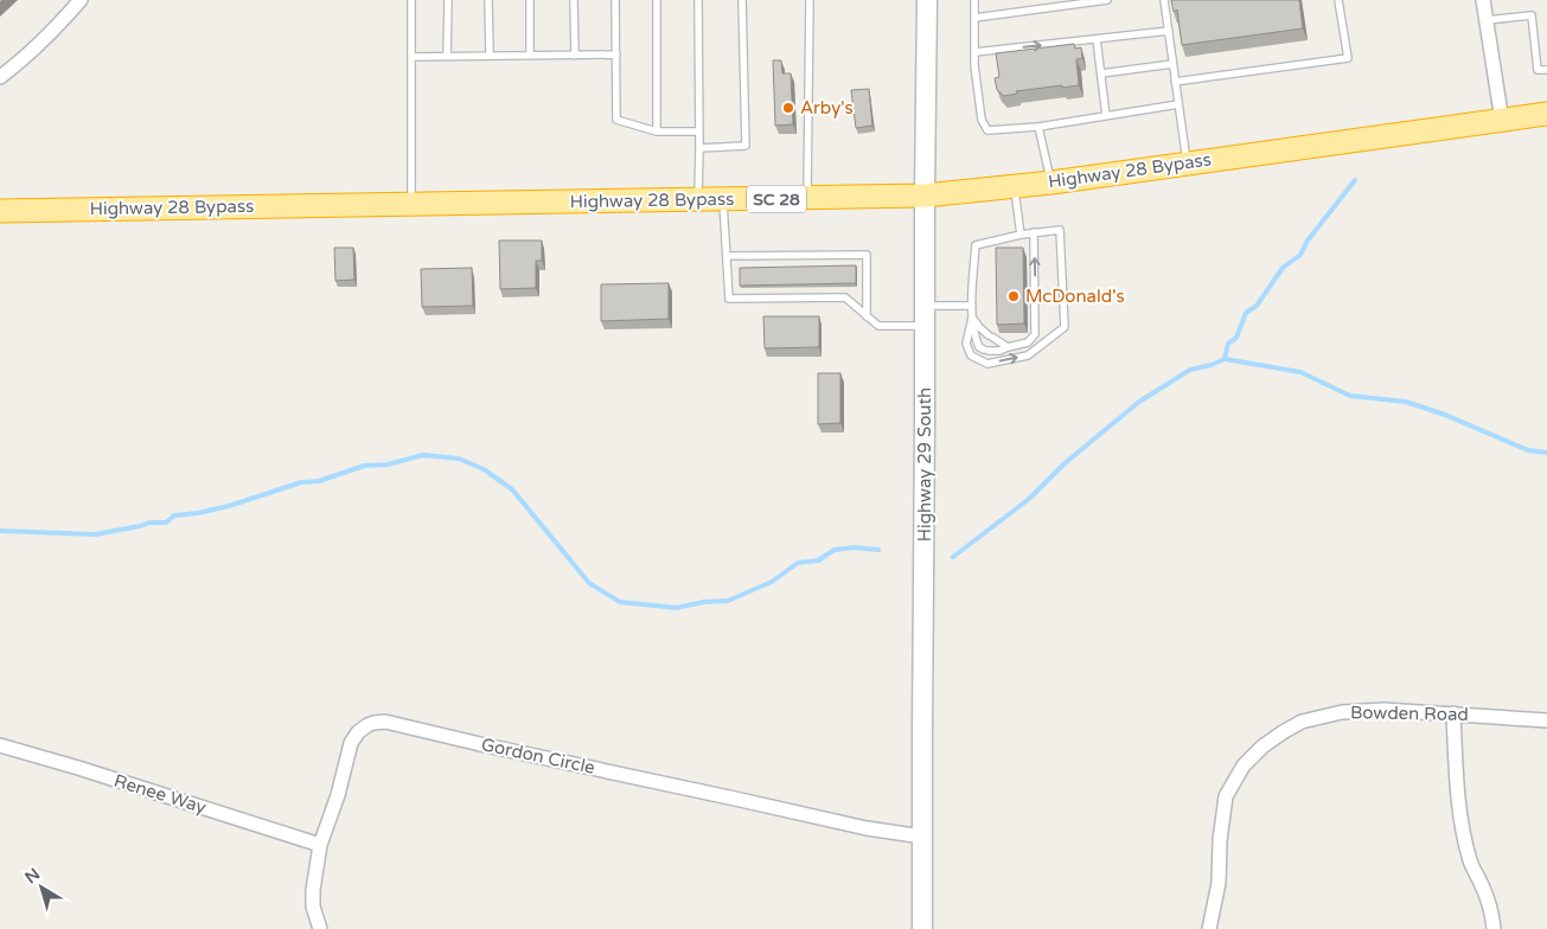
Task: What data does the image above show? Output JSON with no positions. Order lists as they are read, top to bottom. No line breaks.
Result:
{"streets":{"highway":["Highway 28 Bypass","SC 28"],"main road":["Highway 29 South"],"street":["Bowden Road","Gordon Circle","Renee Way"]},"crossings":[["Highway 28 Bypass","Highway 29 South"],["Highway 29 South","Gordon Circle"],["Gordon Circle","Renee Way"]],"places":["Arby's","McDonald's"],"north":"top left"}
